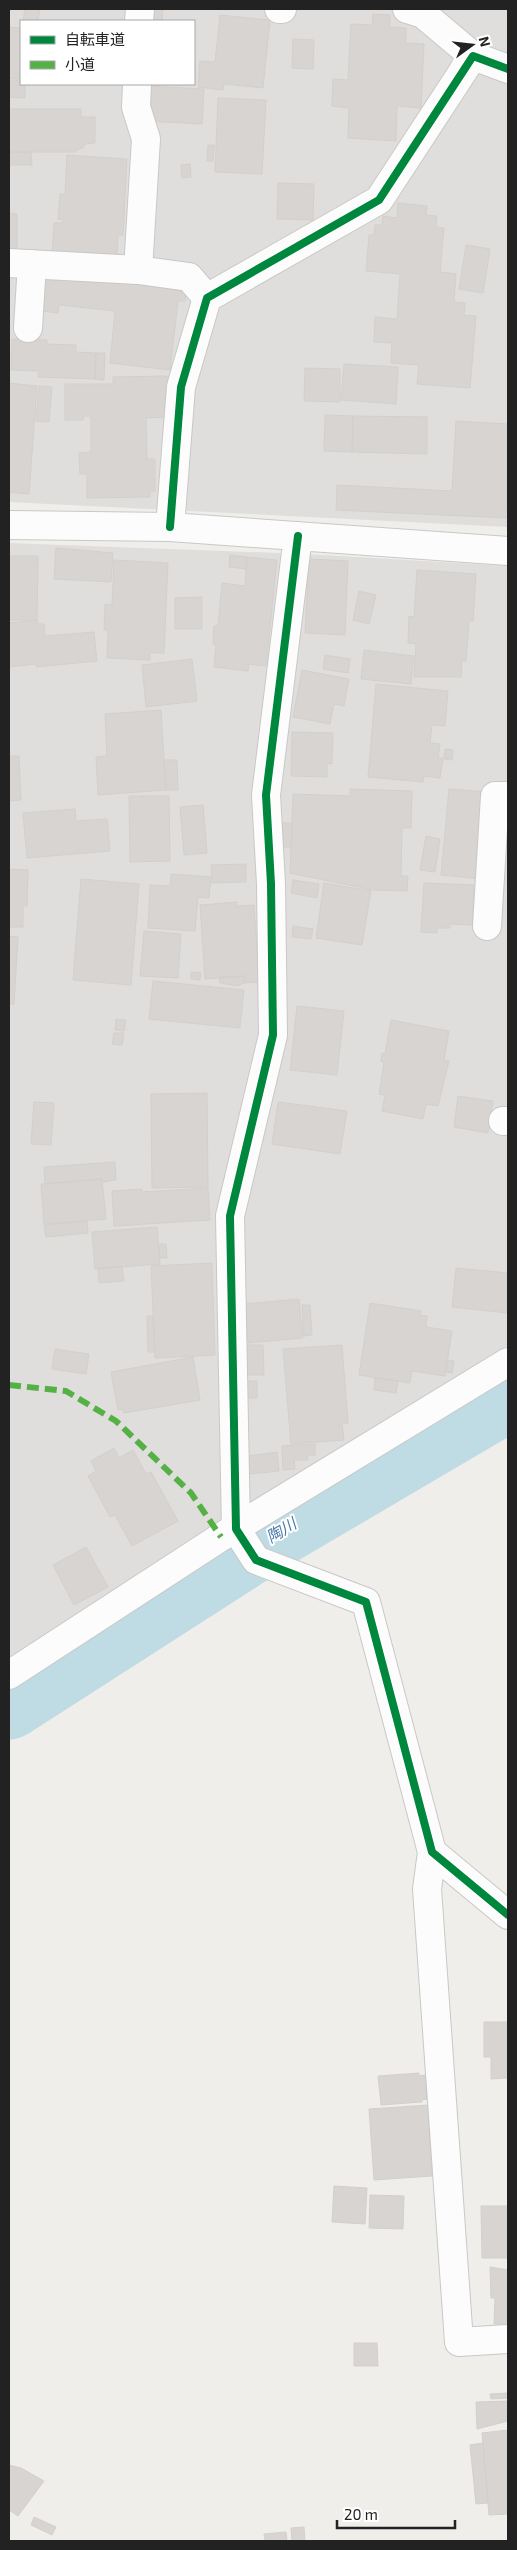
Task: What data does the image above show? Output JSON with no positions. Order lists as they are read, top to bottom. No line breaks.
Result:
{"water":["陶川"],"legend":["自転車道","小道"],"scale_bar":"20 m","north":"right"}
